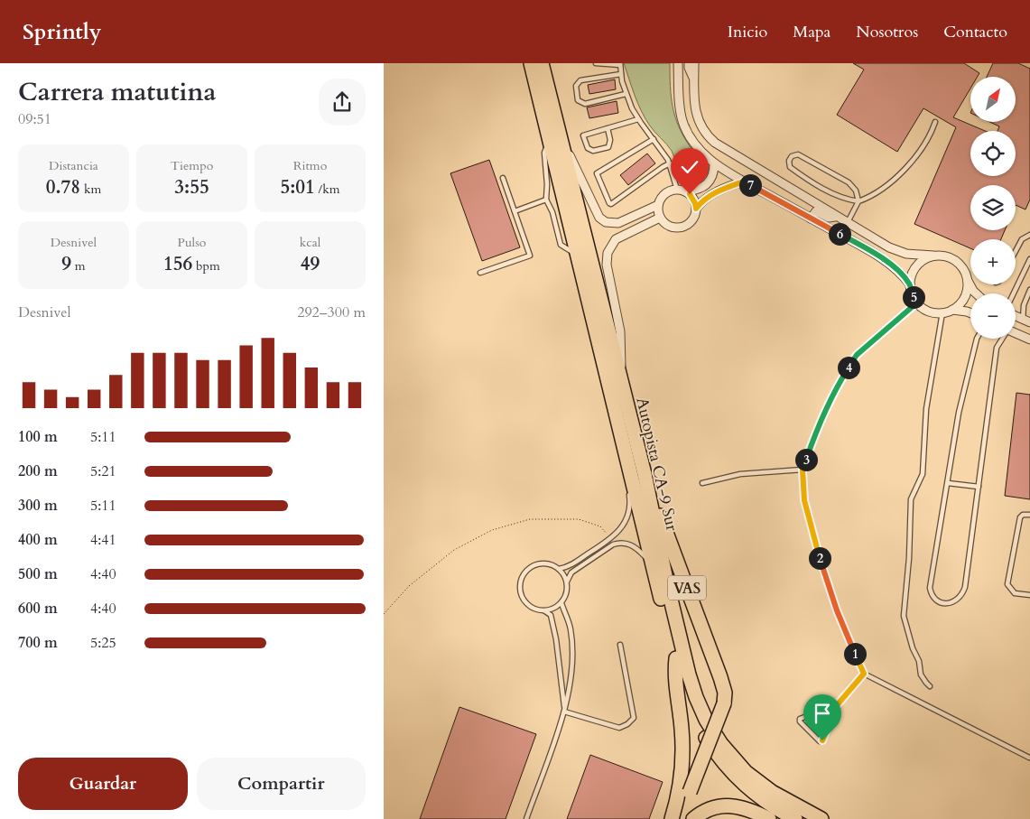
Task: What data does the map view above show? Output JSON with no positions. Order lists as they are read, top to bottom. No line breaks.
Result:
{"streets":{"highway":["Autopista CA-9 Sur","VAS"]},"crossings":[["Autopista CA-9 Sur","VAS"]],"north":"top right","page":{"header":"Sprintly","nav":["Inicio","Mapa","Nosotros","Contacto"],"heading":["Carrera matutina","09:51"],"map_buttons":["+","−"],"stats":[["Distancia","0.78 km"],["Tiempo","3:55"],["Ritmo","5:01 /km"],["Desnivel","9 m"],["Pulso","156 bpm"],["kcal","49"]],"pins":["7","6","5","4","3","2","1"],"chart":["Desnivel","292–300 m"],"list":[{"name":"100 m","note":"5:11"},{"name":"200 m","note":"5:21"},{"name":"300 m","note":"5:11"},{"name":"400 m","note":"4:41"},{"name":"500 m","note":"4:40"},{"name":"600 m","note":"4:40"},{"name":"700 m","note":"5:25"}],"buttons":["Guardar","Compartir"]}}
